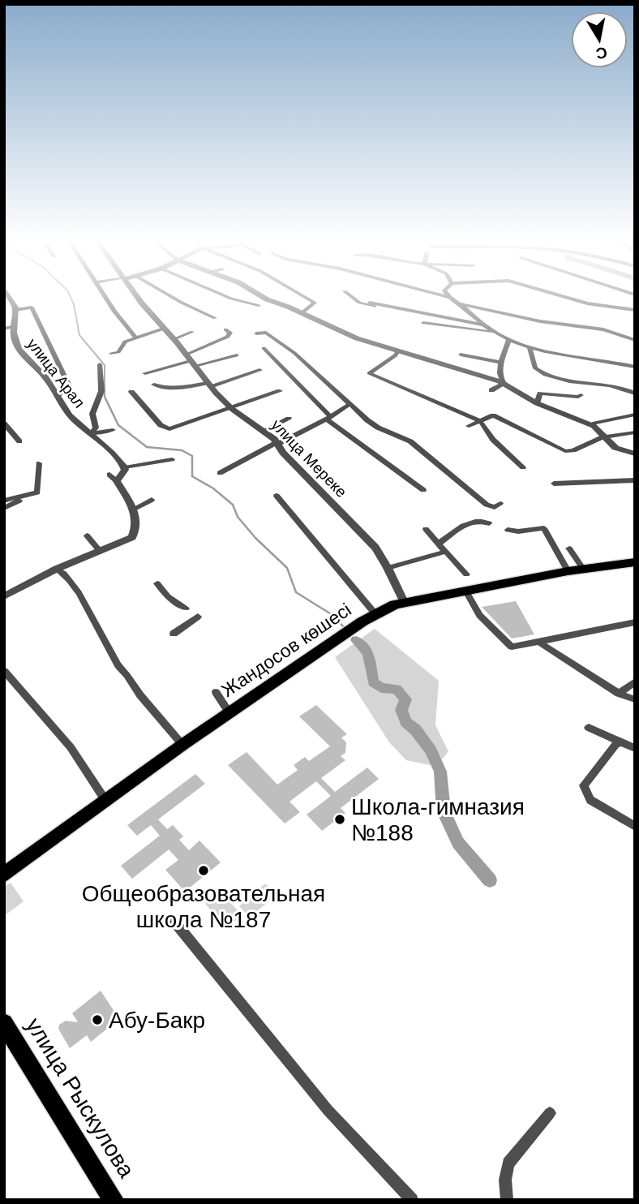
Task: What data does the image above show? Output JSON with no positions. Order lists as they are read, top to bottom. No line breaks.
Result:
{"streets":{"main road":["Жандосов көшесі","улица Рыскулова"],"street":["улица Арал","улица Мереке"]},"crossings":[["улица Мереке","Жандосов көшесі"]],"places":["Школа-гимназия №188","Общеобразовательная школа №187","Абу-Бакр"],"north":"bottom"}
